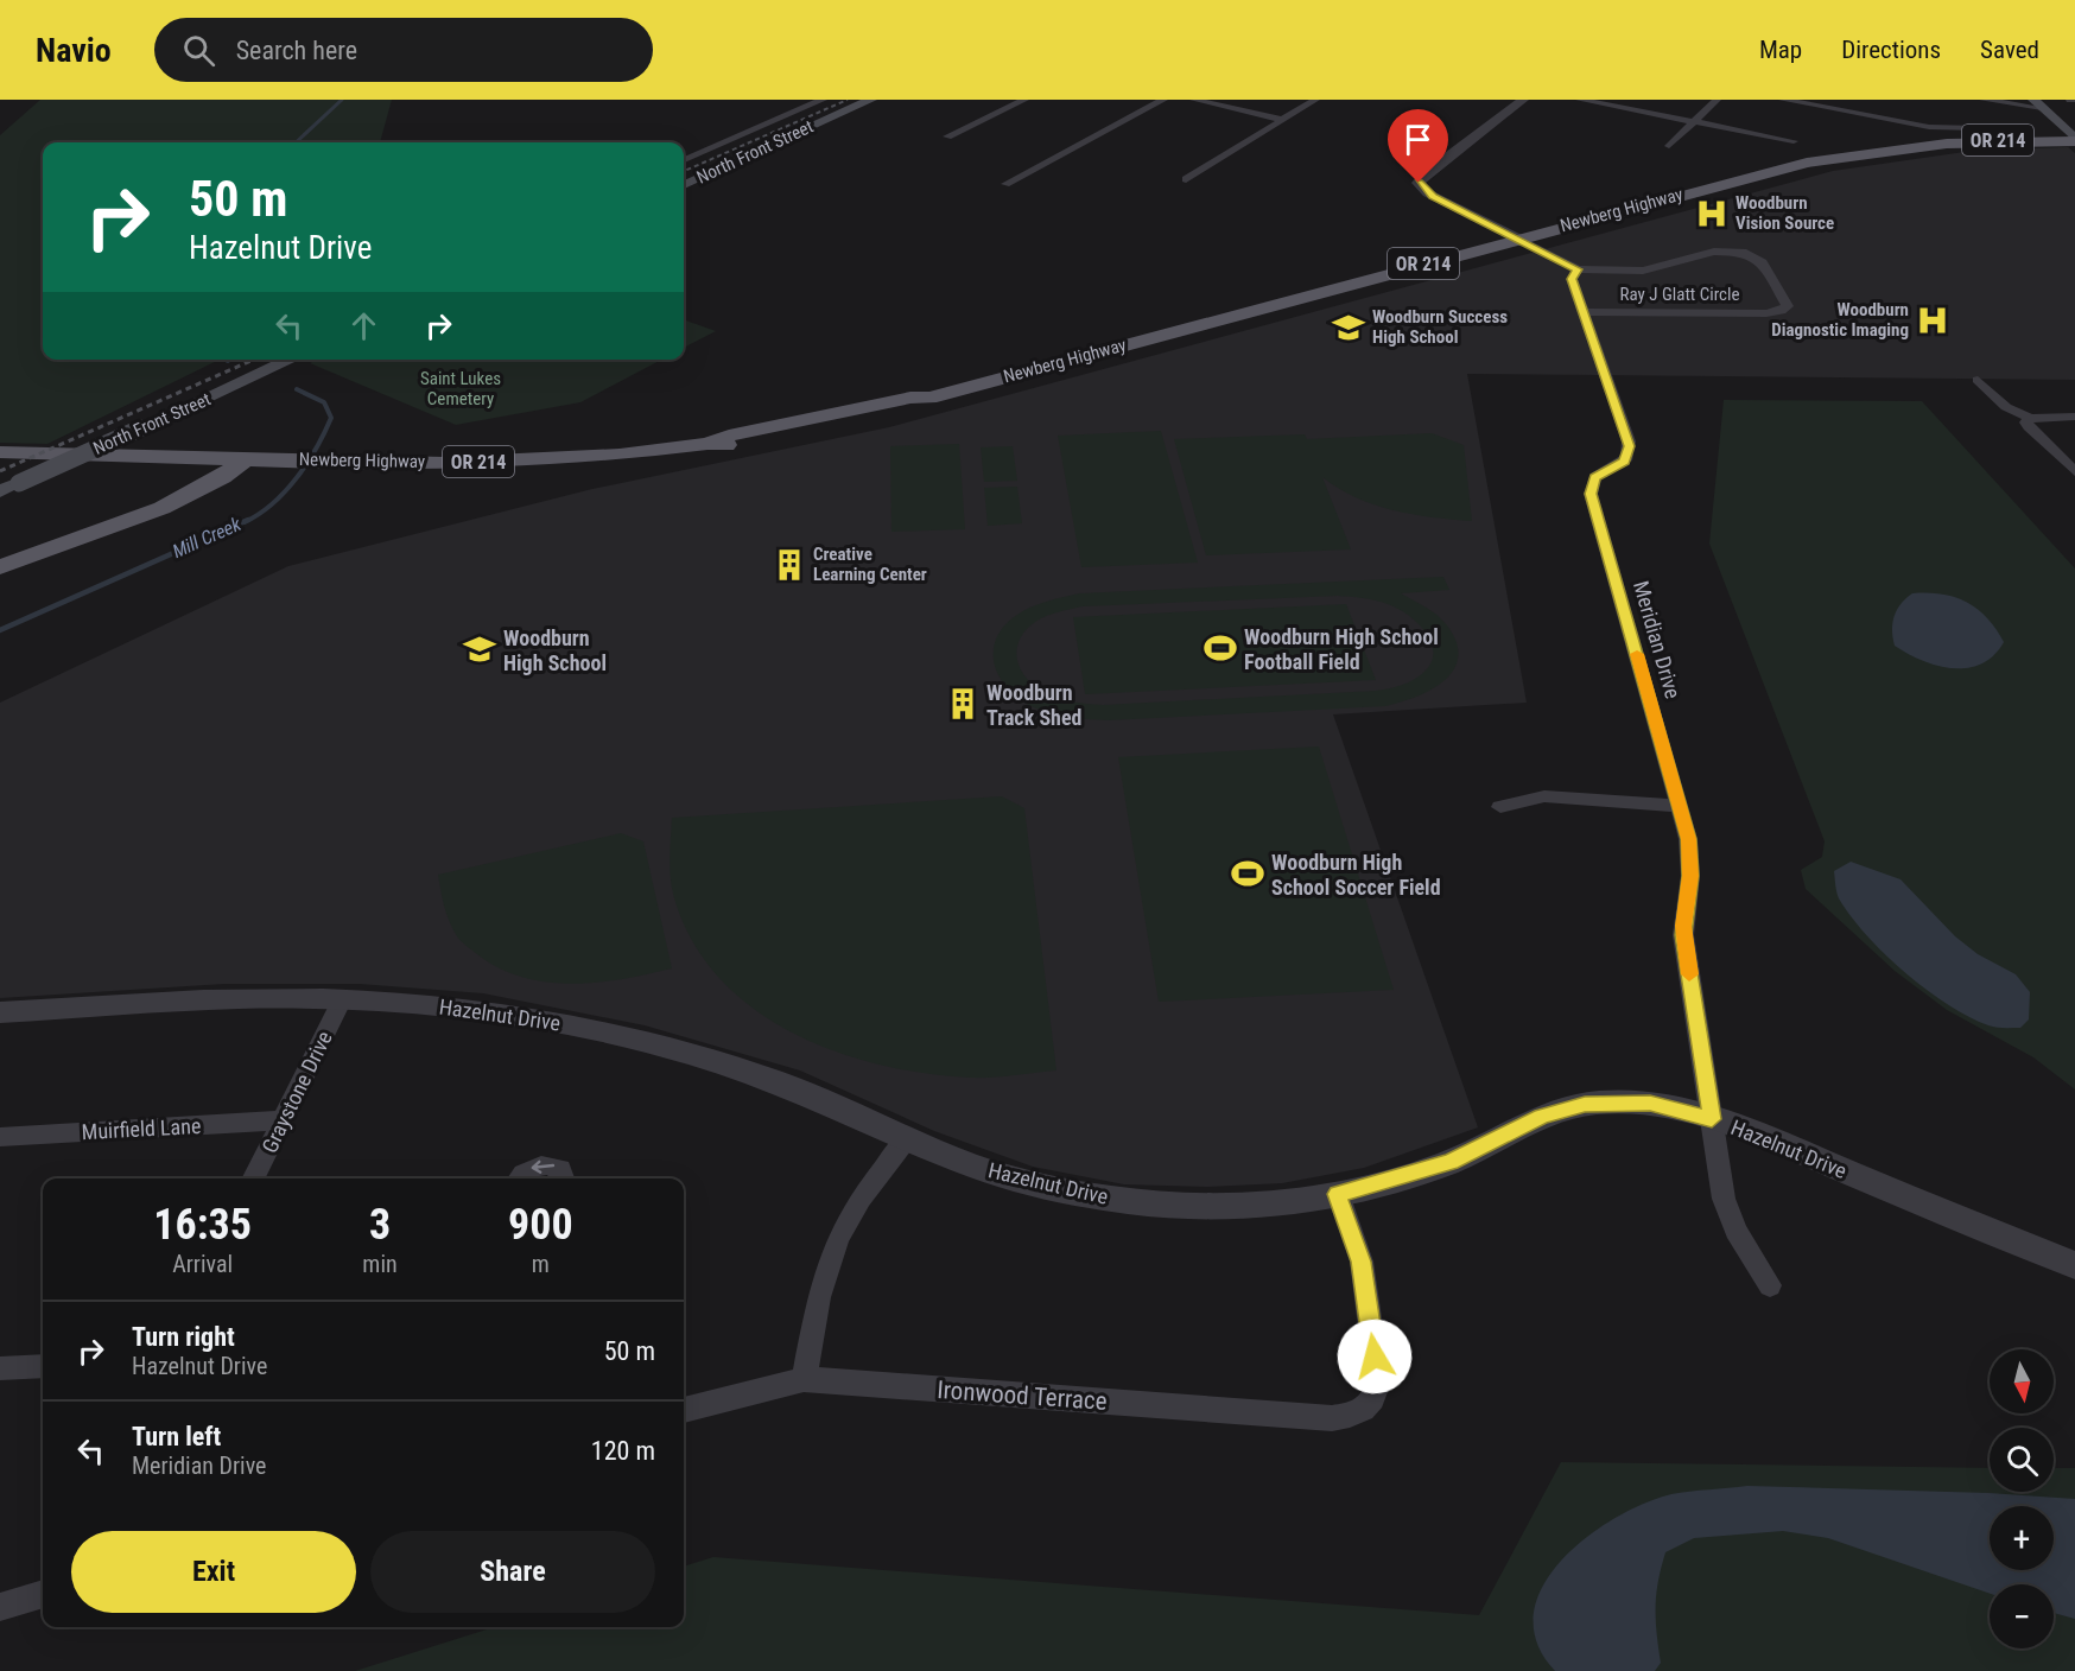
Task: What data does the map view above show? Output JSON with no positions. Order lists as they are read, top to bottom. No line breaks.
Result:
{"streets":{"main road":["OR 214","North Front Street","Newberg Highway"],"street":["Ray J Glatt Circle","Meridian Drive","Hazelnut Drive","Graystone Drive","Muirfield Lane","Ironwood Terrace"]},"crossings":[["Ray J Glatt Circle","Meridian Drive"],["Meridian Drive","Hazelnut Drive"],["Hazelnut Drive","Graystone Drive"],["Hazelnut Drive","Ironwood Terrace"],["Graystone Drive","Muirfield Lane"]],"water":["Mill Creek"],"parks":["Saint Lukes Cemetery"],"places":{"hospital":["Woodburn Vision Source","Woodburn Diagnostic Imaging"],"school or university":["Woodburn Success High School","Woodburn High School"],"building":["Creative Learning Center","Woodburn Track Shed"],"sports":["Woodburn High School Football Field","Woodburn High School Soccer Field"]},"north":"bottom","page":{"header":"Navio","search":"Search here","nav":["Map","Directions","Saved"],"turn":["50 m","Hazelnut Drive"],"eta":["16:35","Arrival","3","min","900","m"],"list":[{"name":"Turn right","note":"Hazelnut Drive","value":"50 m"},{"name":"Turn left","note":"Meridian Drive","value":"120 m"}],"map_buttons":["+","−"],"buttons":["Exit","Share"]}}
